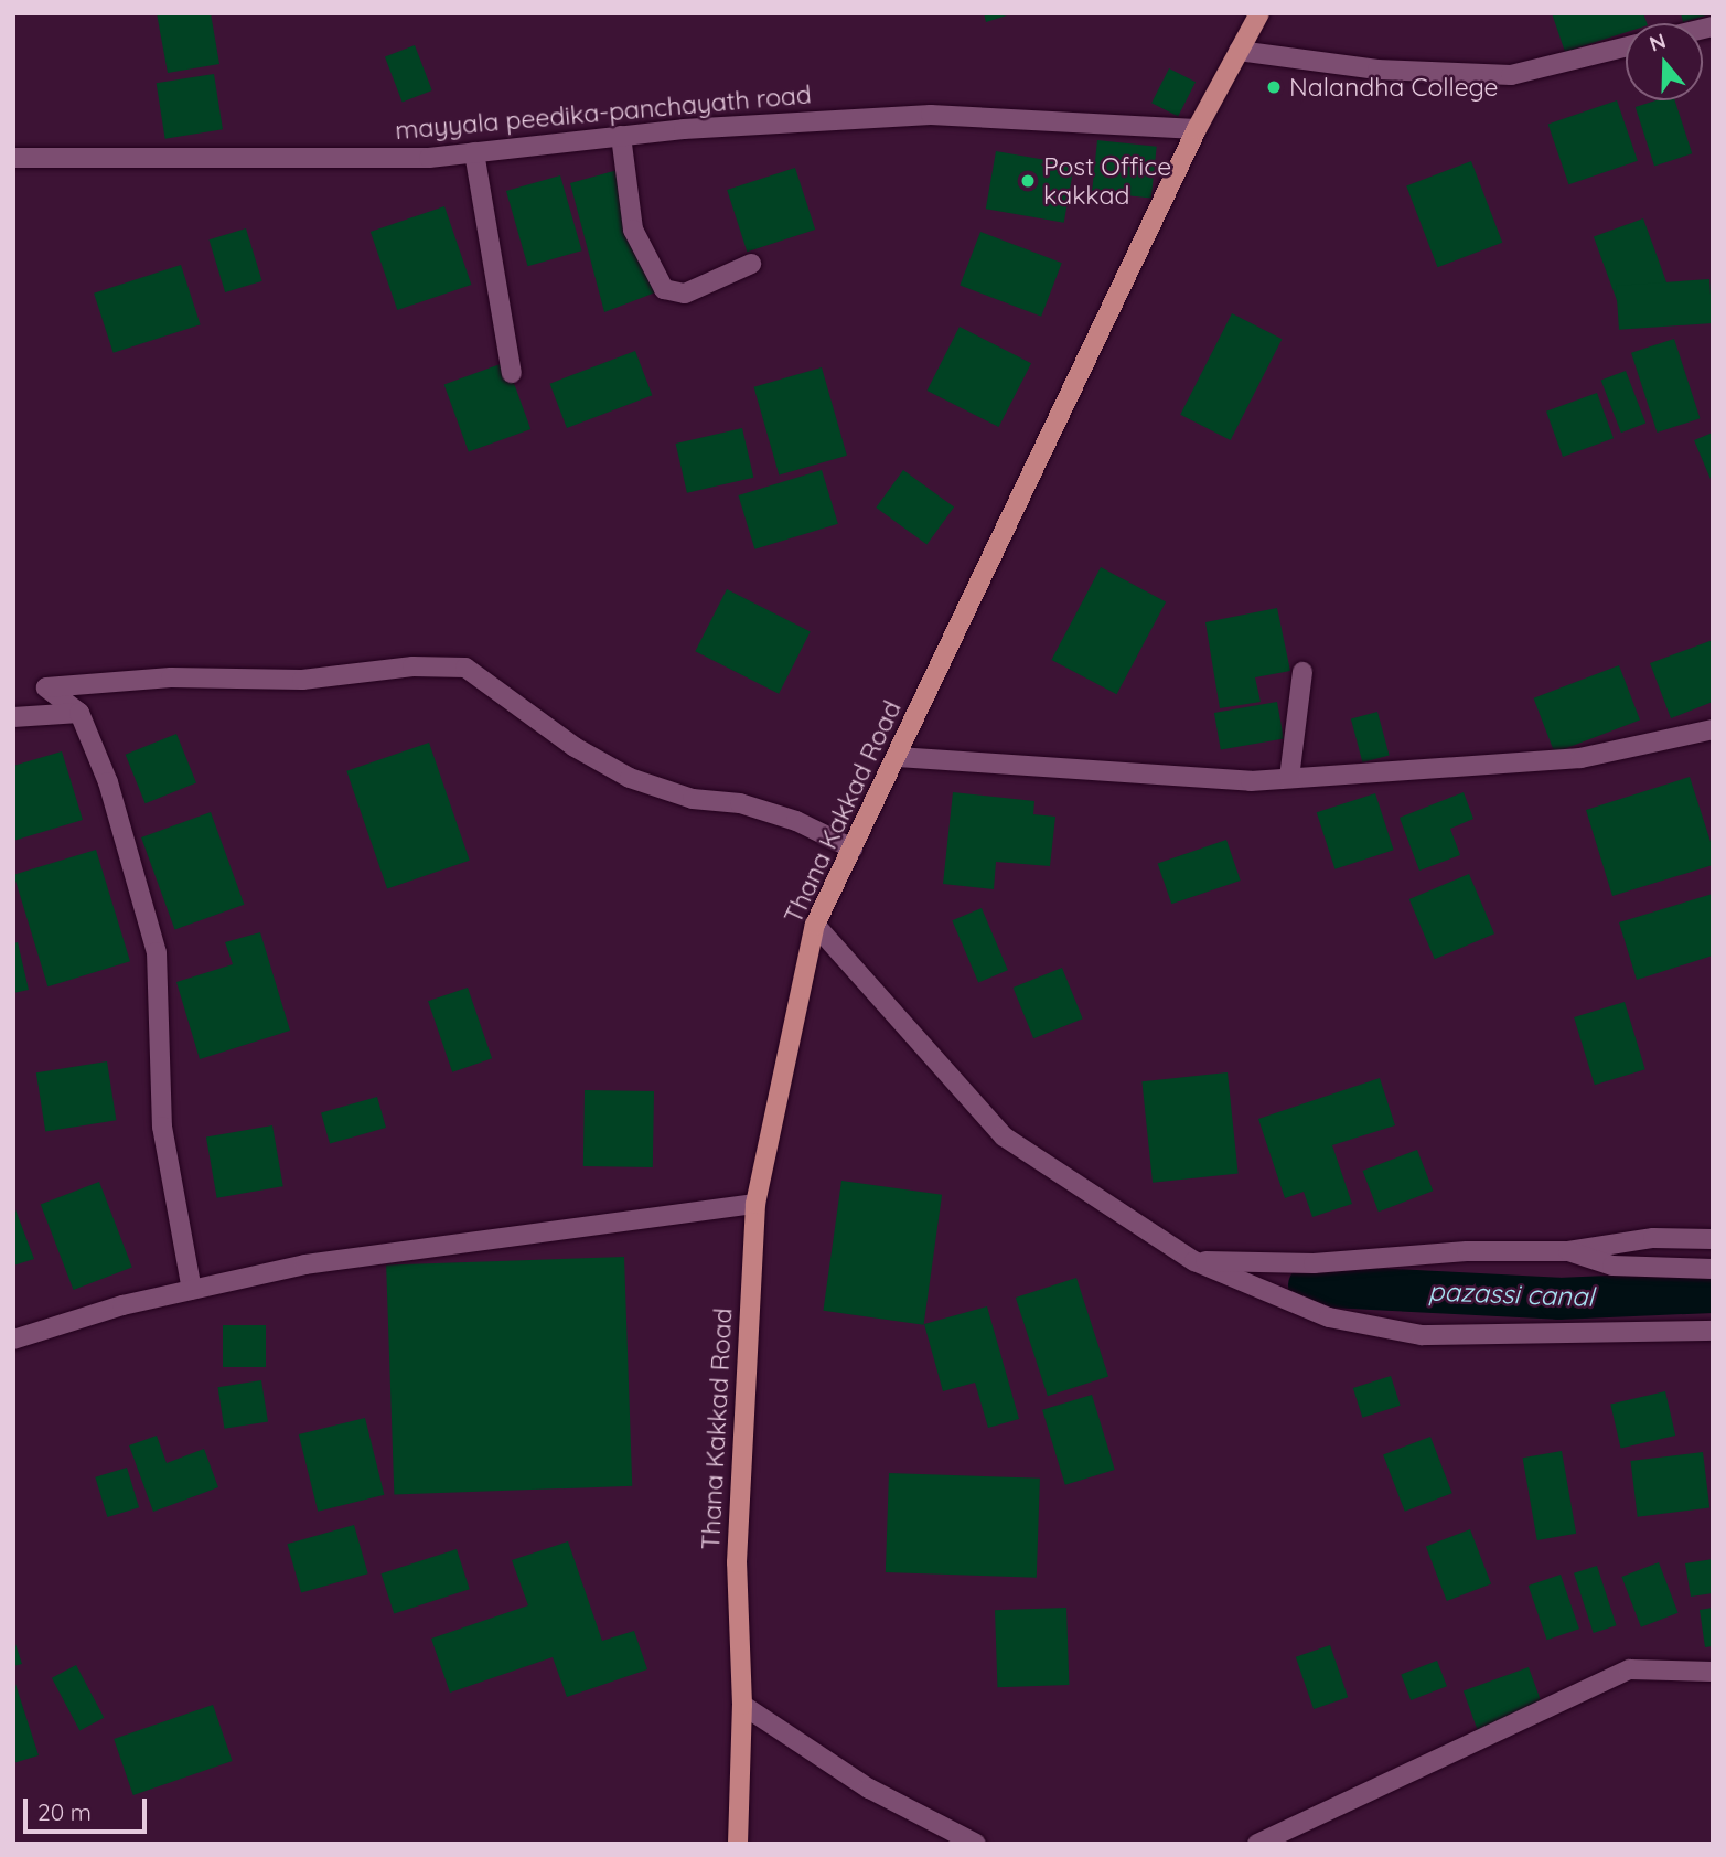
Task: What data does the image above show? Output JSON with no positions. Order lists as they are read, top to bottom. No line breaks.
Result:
{"streets":{"main road":["Thana Kakkad Road"],"street":["mayyala peedika-panchayath road"]},"crossings":[["mayyala peedika-panchayath road","Thana Kakkad Road"]],"water":["pazassi canal"],"places":["Nalandha College","Post Office kakkad"],"scale_bar":"20 m","north":"top"}
